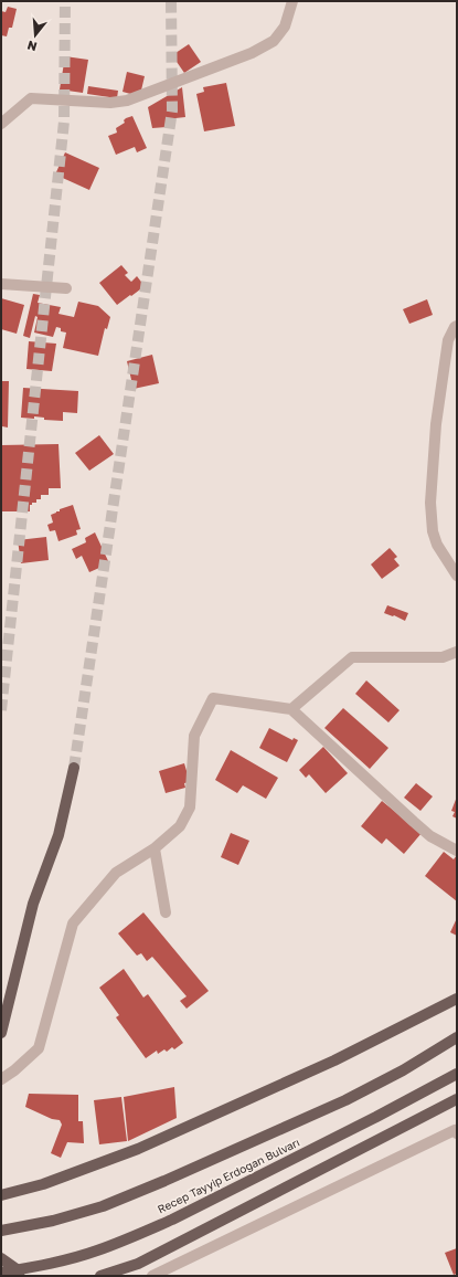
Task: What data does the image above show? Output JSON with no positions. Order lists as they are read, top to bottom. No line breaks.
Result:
{"streets":{"main road":["Recep Tayyip Erdoğan Bulvarı"]},"north":"bottom"}
